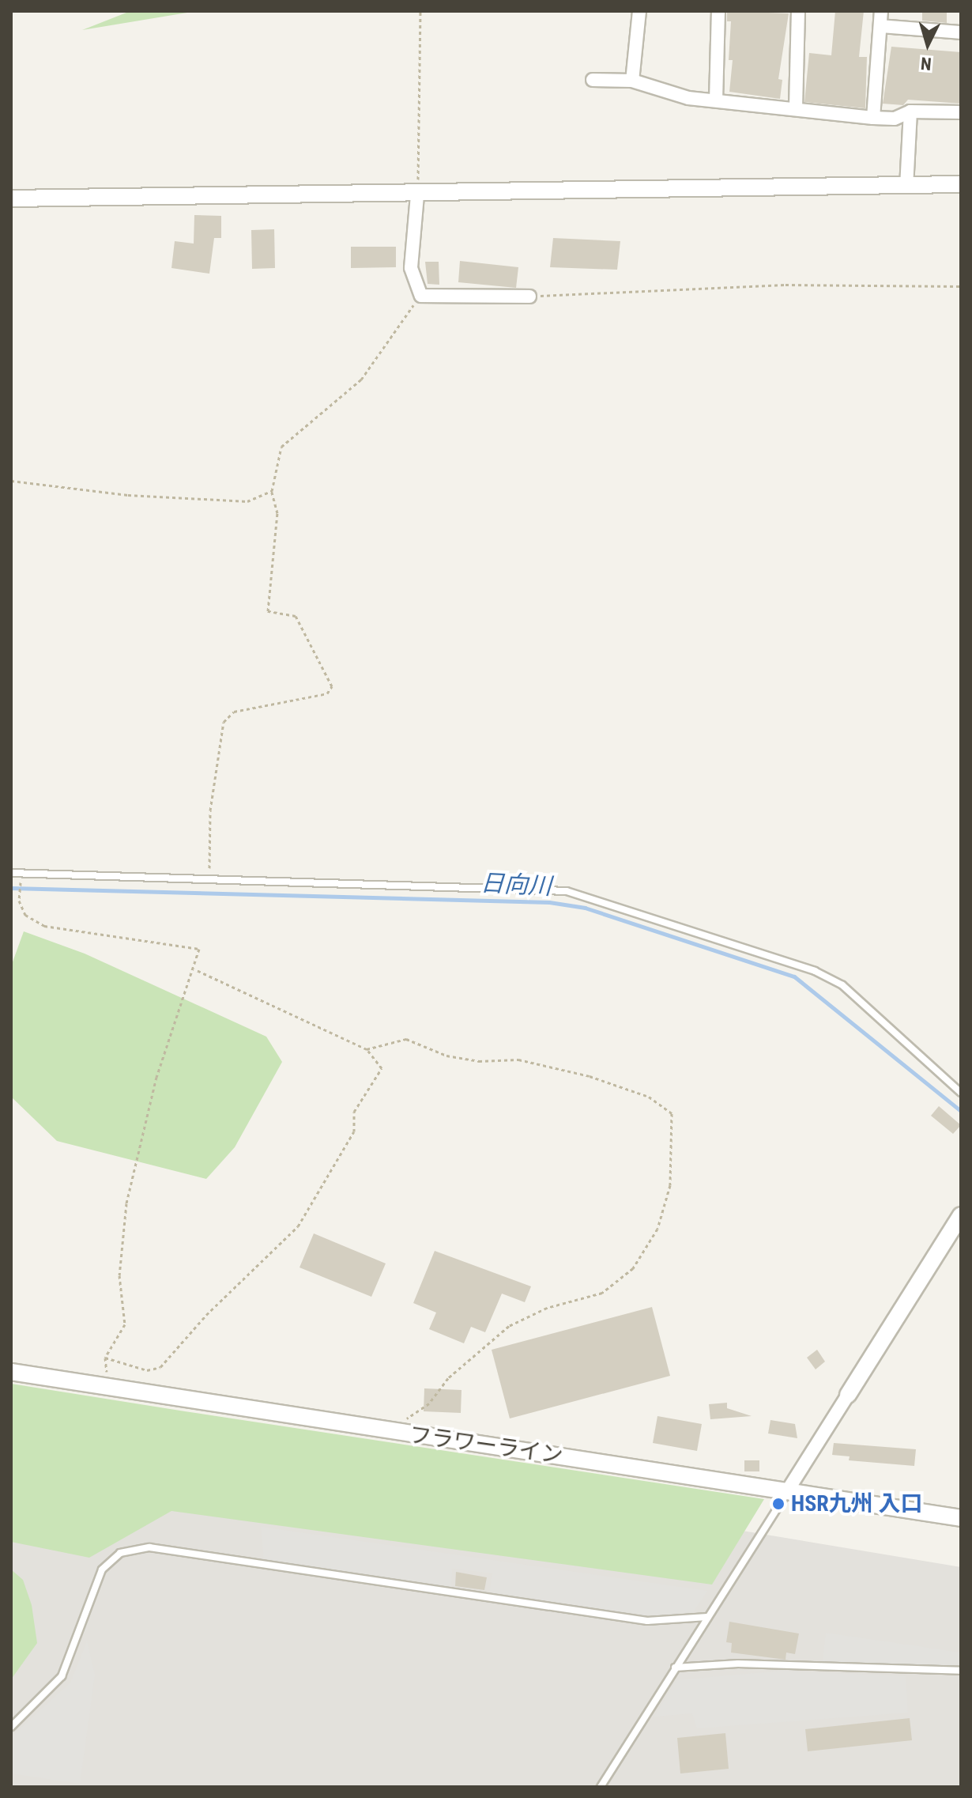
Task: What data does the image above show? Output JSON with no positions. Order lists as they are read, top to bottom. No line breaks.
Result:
{"streets":{"street":["フラワーライン"]},"water":["日向川"],"places":["HSR九州 入口"],"north":"bottom"}
